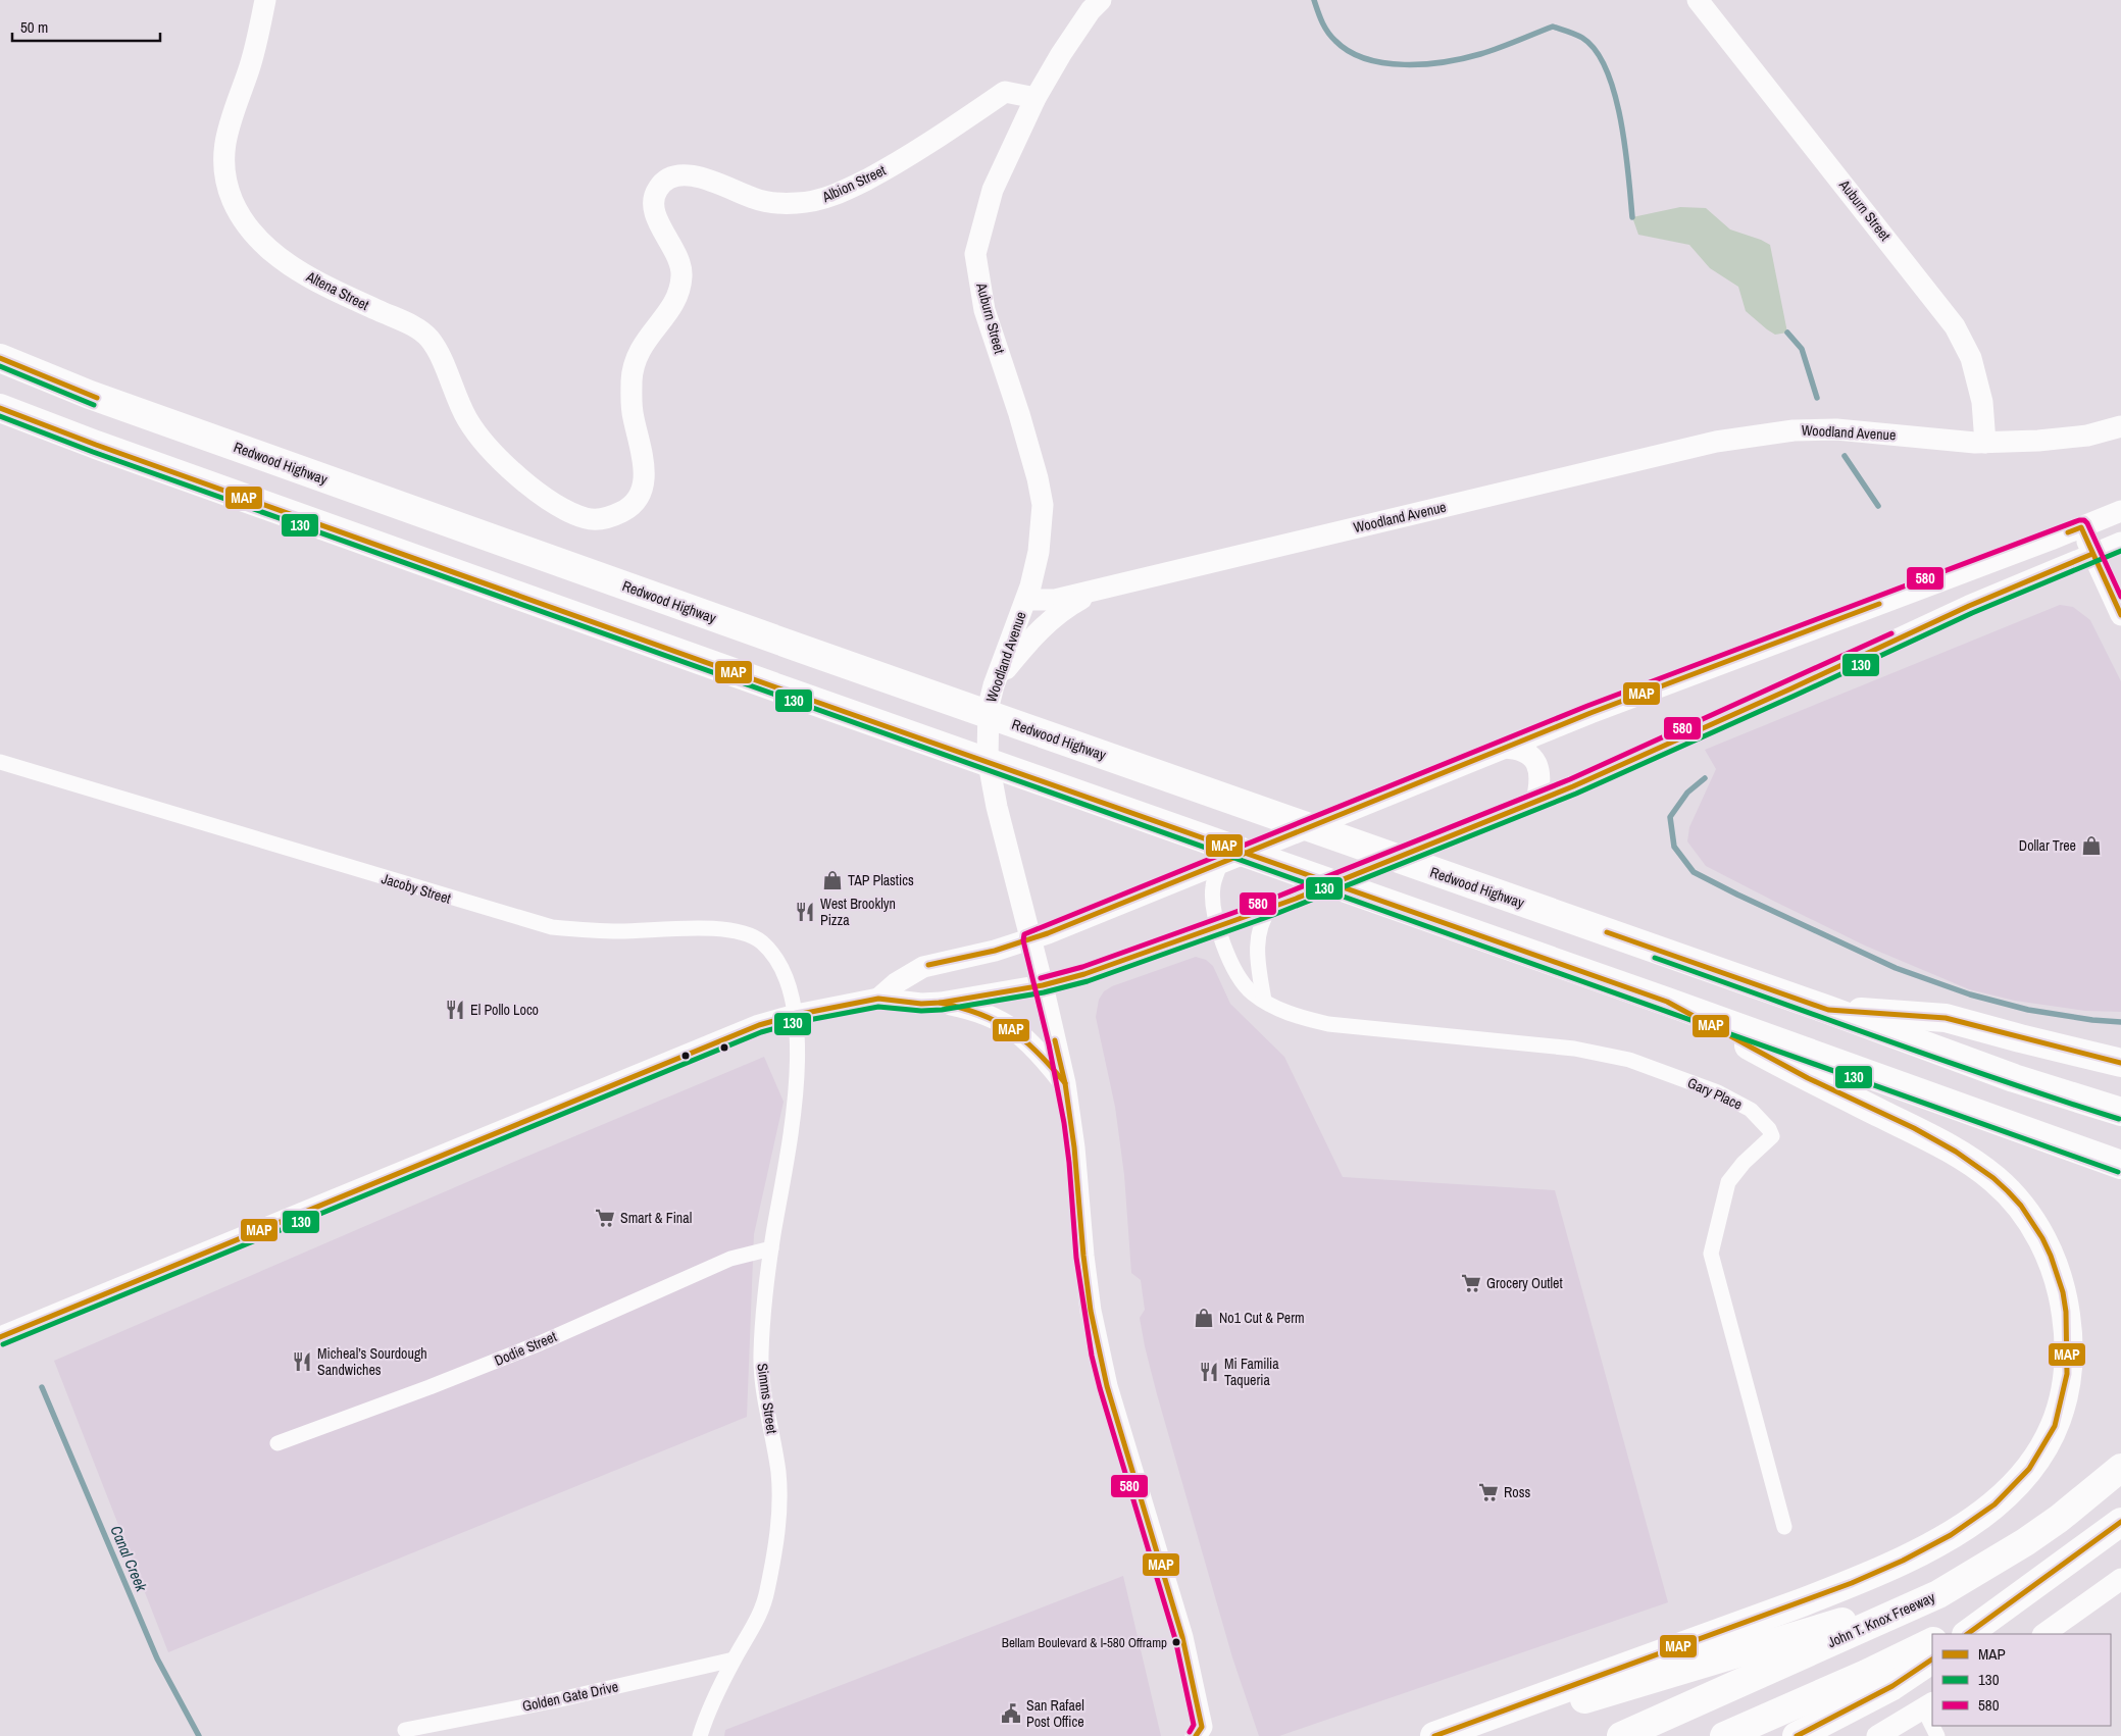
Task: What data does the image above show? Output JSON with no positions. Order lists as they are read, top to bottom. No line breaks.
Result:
{"streets":{"highway":["Redwood Highway","John T. Knox Freeway"],"main road":["Albion Street","Auburn Street","Altena Street","Woodland Avenue"],"street":["Jacoby Street","Gary Place","Dodie Street","Simms Street","Golden Gate Drive"]},"crossings":[["Albion Street","Auburn Street"],["Albion Street","Altena Street"],["Auburn Street","Woodland Avenue"],["Jacoby Street","Simms Street"],["Dodie Street","Simms Street"],["Simms Street","Golden Gate Drive"]],"water":["Canal Creek"],"places":{"shop":["Dollar Tree","TAP Plastics","No1 Cut & Perm"],"restaurant":["West Brooklyn Pizza","El Pollo Loco","Micheal’s Sourdough Sandwiches","Mi Familia Taqueria"],"supermarket":["Smart & Final","Grocery Outlet","Ross"],"other":["Bellam Boulevard & I-580 Offramp"],"public building":["San Rafael Post Office"]},"lines":["transit line MAP","transit line 130","transit line 580"],"legend":["MAP","130","580"],"scale_bar":"50 m"}
